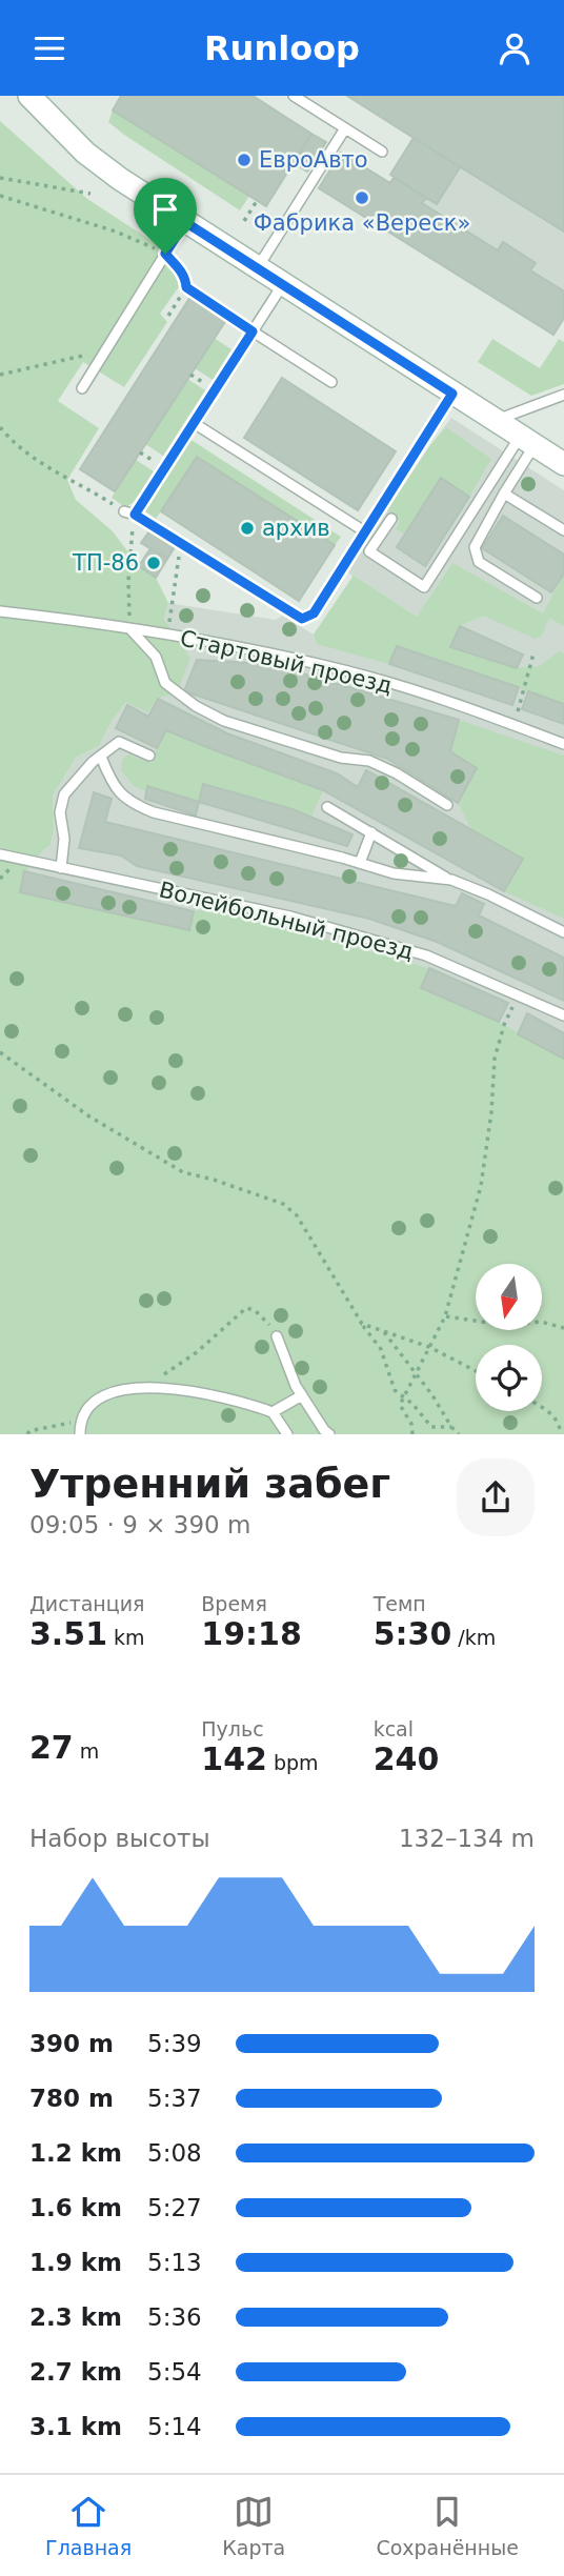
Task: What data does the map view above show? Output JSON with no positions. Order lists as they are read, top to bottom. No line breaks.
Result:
{"streets":{"lane":["Стартовый проезд","Волейбольный проезд"]},"places":["ЕвроАвто","Фабрика «Вереск»","архив","ТП-86"],"north":"bottom","page":{"header":"Runloop","heading":["Утренний забег","09:05 · 9 × 390 m"],"stats":[["Дистанция","3.51 km"],["Время","19:18"],["Темп","5:30 /km"],["27 m"],["Пульс","142 bpm"],["kcal","240"]],"chart":["Набор высоты","132–134 m"],"list":[{"name":"390 m","note":"5:39"},{"name":"780 m","note":"5:37"},{"name":"1.2 km","note":"5:08"},{"name":"1.6 km","note":"5:27"},{"name":"1.9 km","note":"5:13"},{"name":"2.3 km","note":"5:36"},{"name":"2.7 km","note":"5:54"},{"name":"3.1 km","note":"5:14"}],"tabs":["Главная","Карта","Сохранённые"]}}
